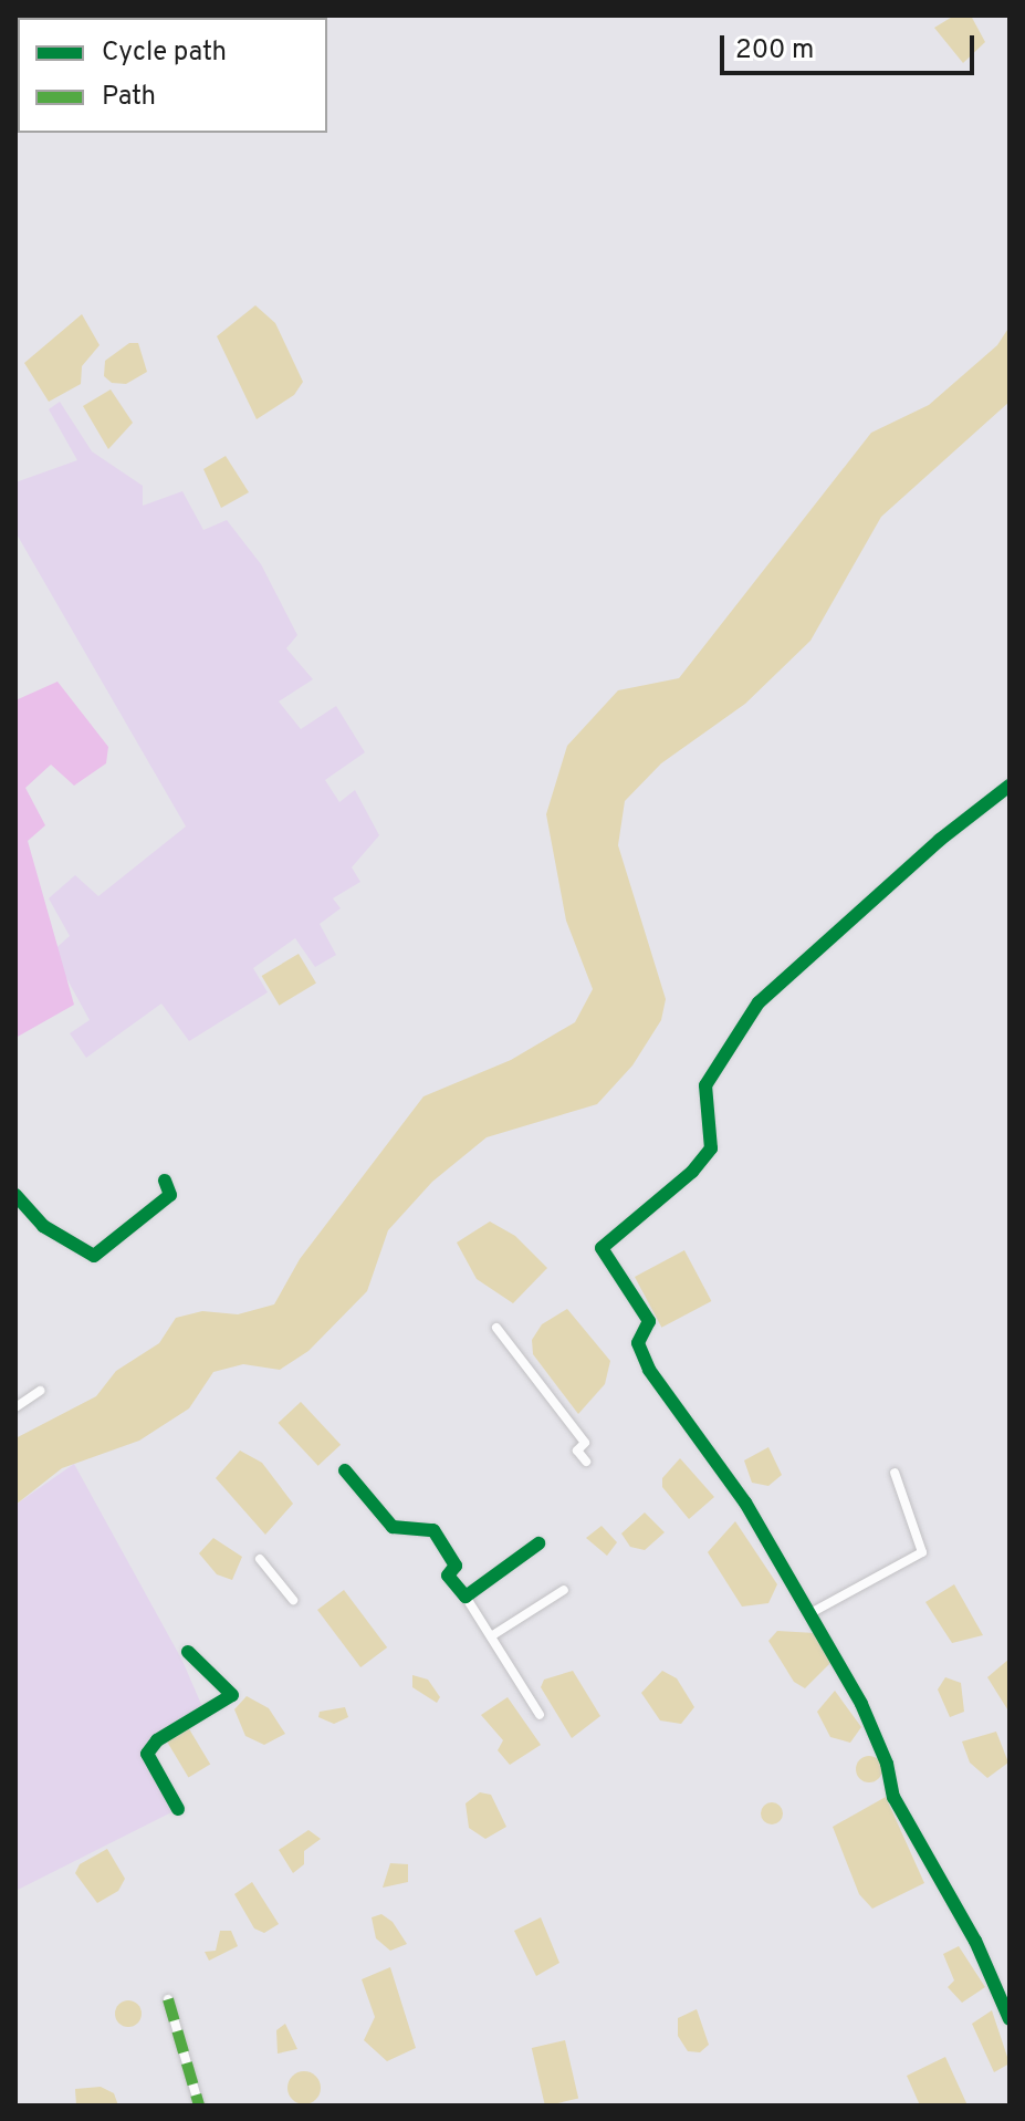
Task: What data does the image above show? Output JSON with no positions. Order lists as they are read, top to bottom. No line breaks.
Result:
{"legend":["Cycle path","Path"],"scale_bar":"200 m"}
